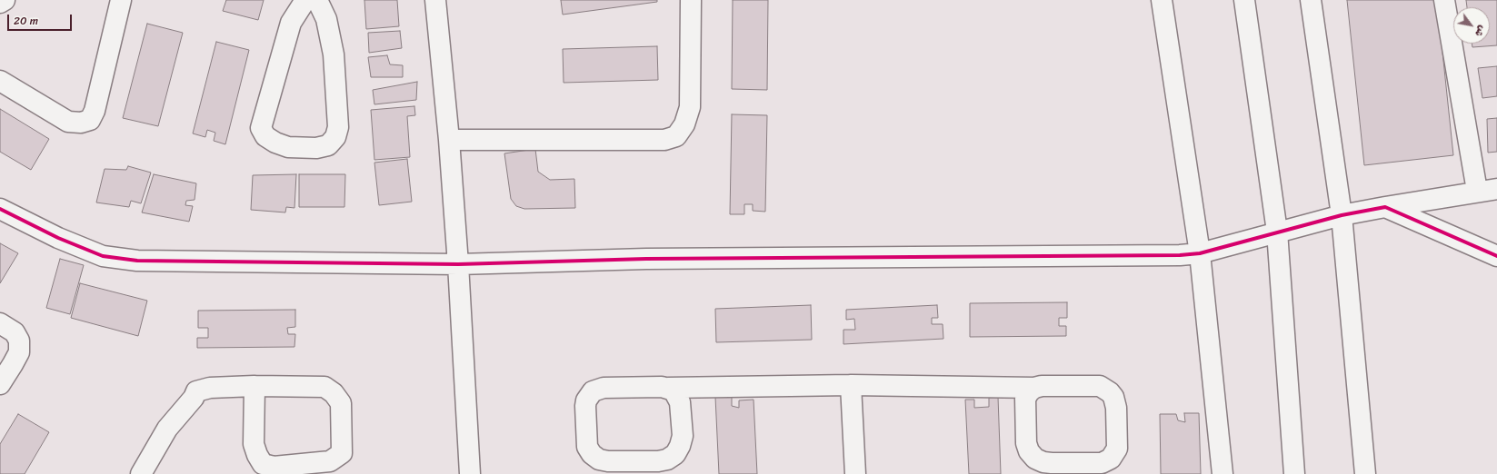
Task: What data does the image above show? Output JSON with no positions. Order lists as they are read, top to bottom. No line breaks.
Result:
{"scale_bar":"20 m","north":"bottom right"}
